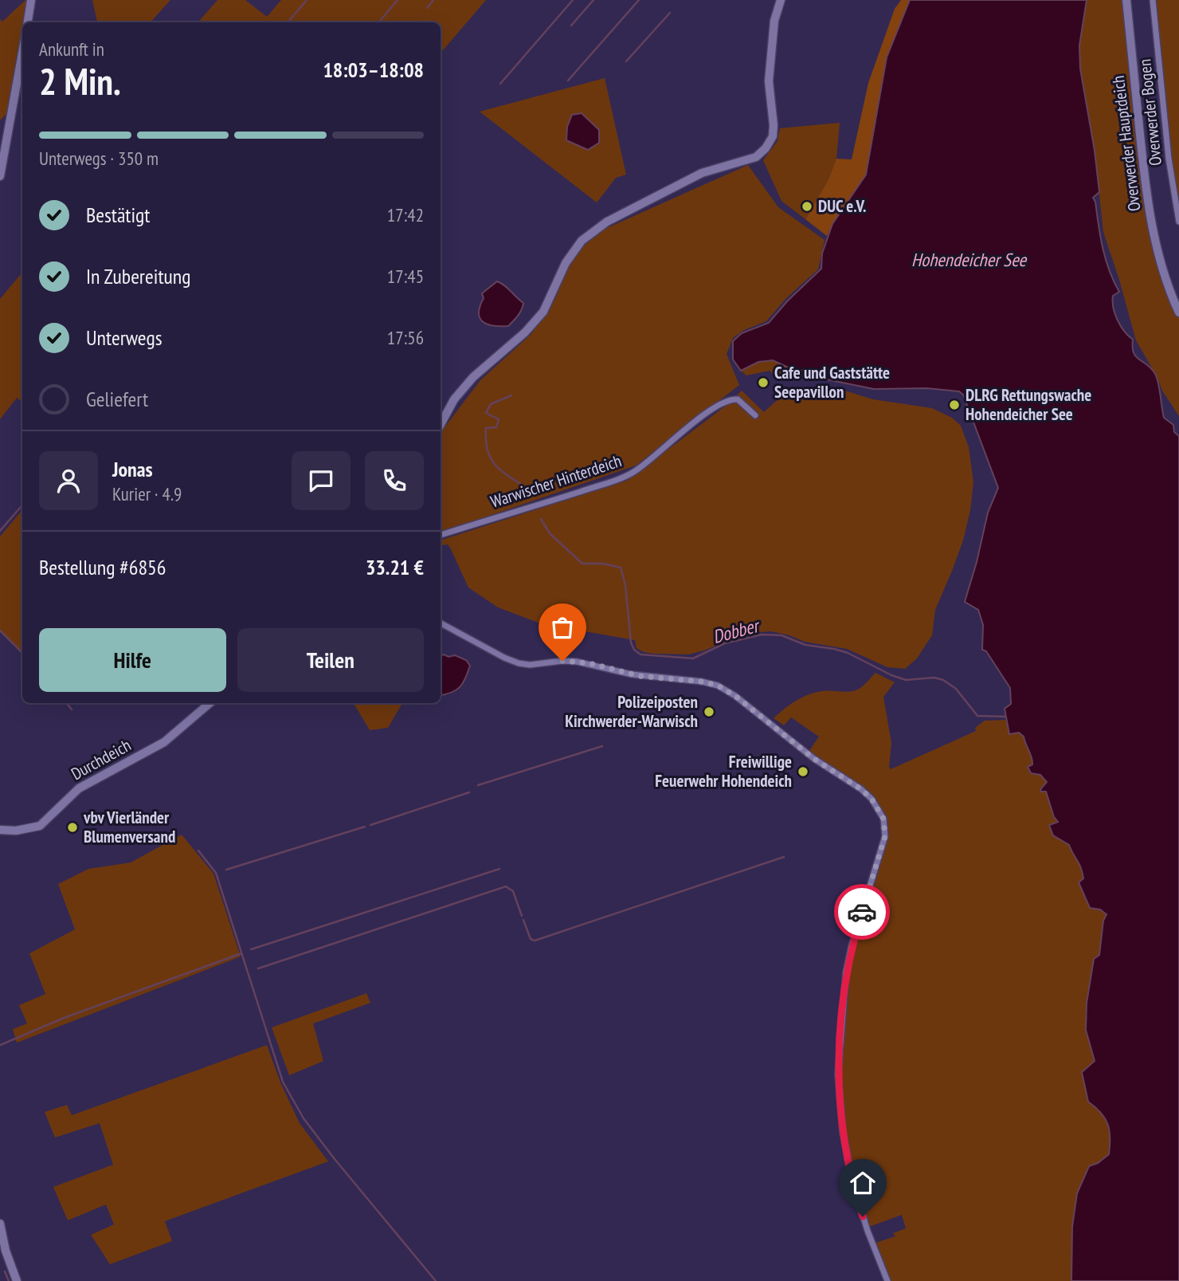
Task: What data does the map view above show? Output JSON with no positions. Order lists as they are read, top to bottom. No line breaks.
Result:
{"streets":{"street":["Overwerder Bogen","Overwerder Hauptdeich","Warwischer Hinterdeich","Durchdeich"]},"water":["Hohendeicher See","Dobber"],"places":["DUC e.V.","Cafe und Gaststätte Seepavillon","DLRG Rettungswache Hohendeicher See","Polizeiposten Kirchwerder-Warwisch","Freiwillige Feuerwehr Hohendeich","vbv Vierländer Blumenversand"],"page":{"heading":["2 Min.","Ankunft in","18:03–18:08"],"panel":["Jonas","Kurier · 4.9","Bestellung #6856","33.21 €"],"bar":"Unterwegs · 350 m","list":[["Bestätigt","17:42"],["In Zubereitung","17:45"],["Unterwegs","17:56"],"Geliefert"],"buttons":["Hilfe","Teilen"]}}
